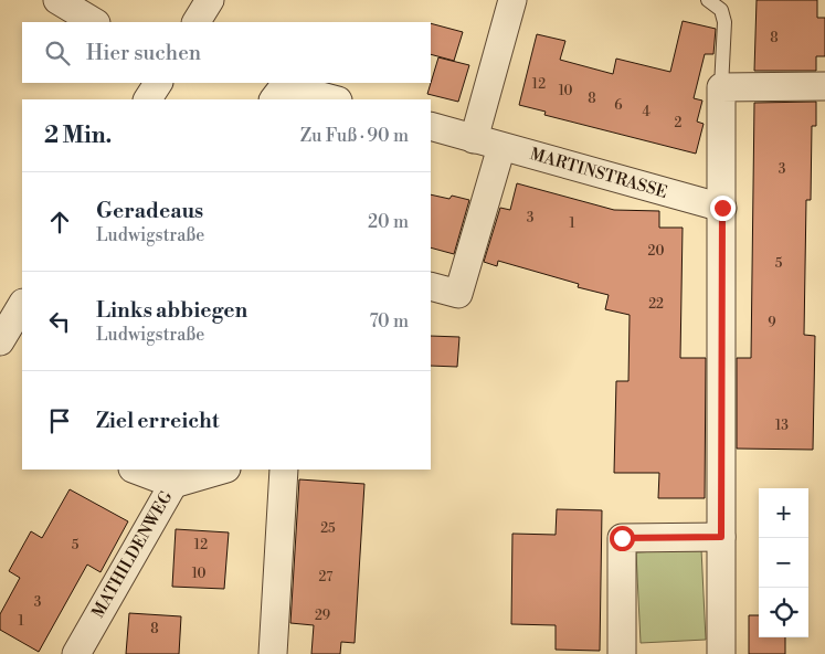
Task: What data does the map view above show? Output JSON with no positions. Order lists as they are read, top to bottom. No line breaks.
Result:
{"streets":{"street":["MARTINSTRASSE","MATHILDENWEG"]},"house_numbers":["8","12","10","8","6","4","2","3","3","1","20","5","22","9","13","25","5","12","10","27","3","29","1","8"],"page":{"search":"Hier suchen","heading":["2 Min.","Zu Fuß · 90 m"],"list":[["Geradeaus","Ludwigstraße","20 m"],["Links abbiegen","Ludwigstraße","70 m"],"Ziel erreicht"],"map_buttons":["+","−"]}}
